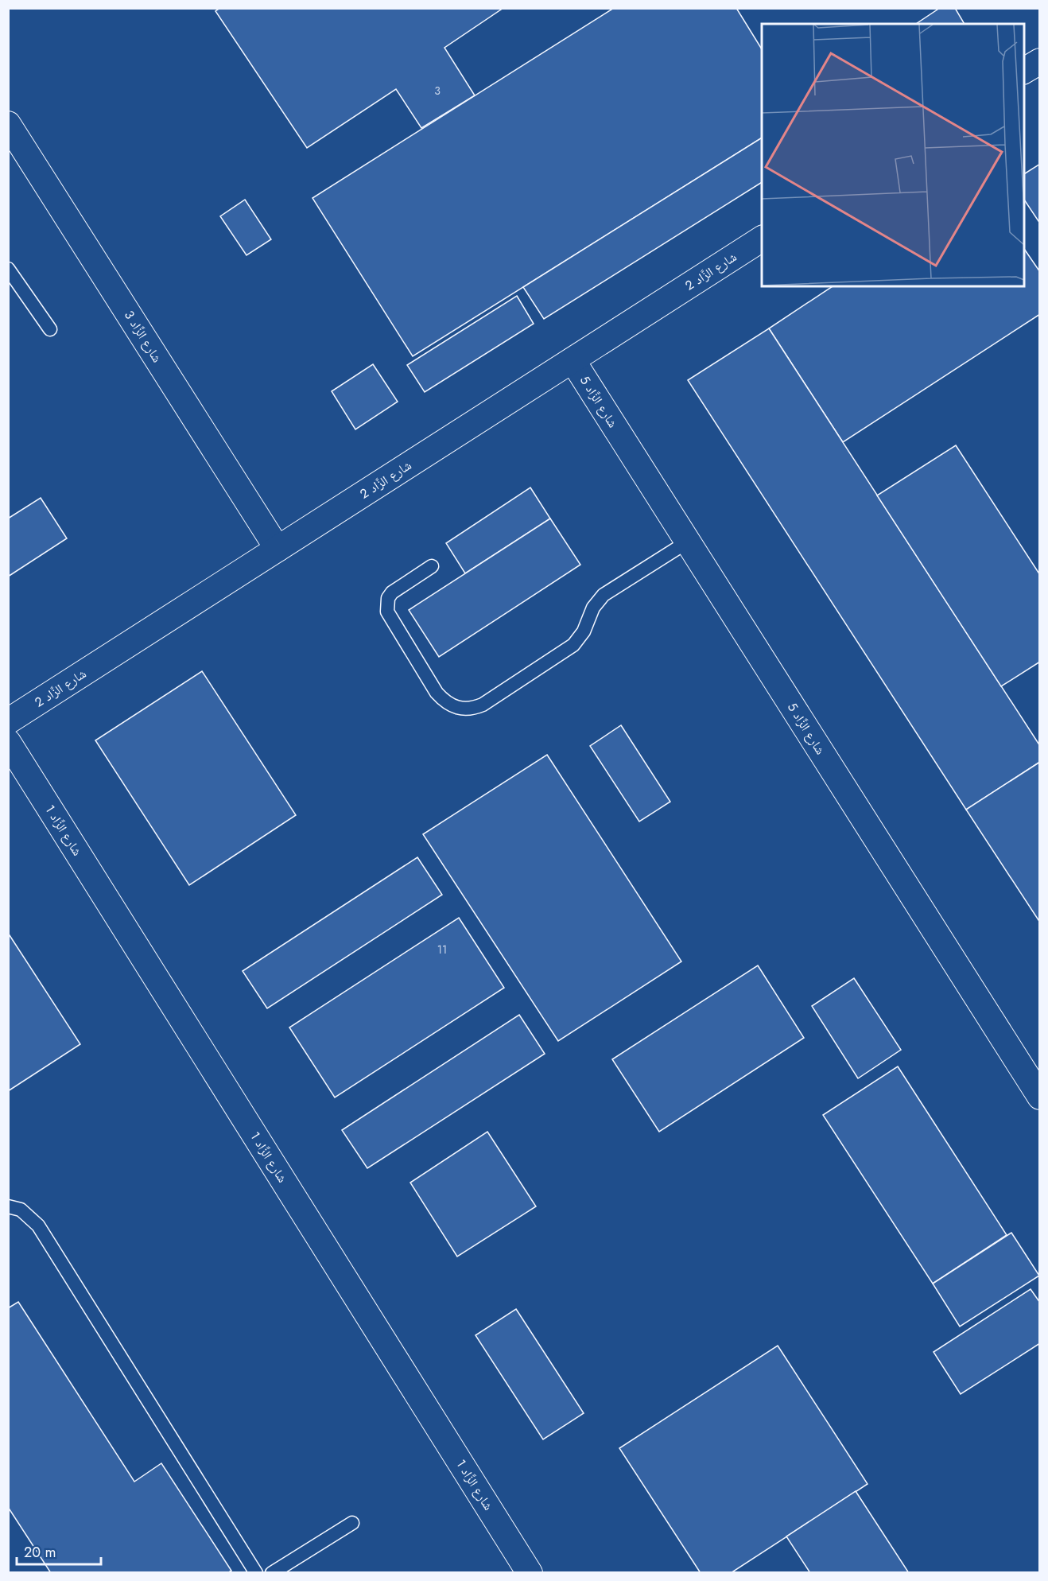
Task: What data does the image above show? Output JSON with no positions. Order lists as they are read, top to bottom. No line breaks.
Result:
{"streets":{"street":["شارع الزَّاد 2","شارع الزَّاد 3","شارع الزَّاد 5","شارع الزَّاد 1"]},"crossings":[["شارع الزَّاد 2","شارع الزَّاد 3"],["شارع الزَّاد 2","شارع الزَّاد 5"]],"house_numbers":["3","11"],"scale_bar":"20 m"}
